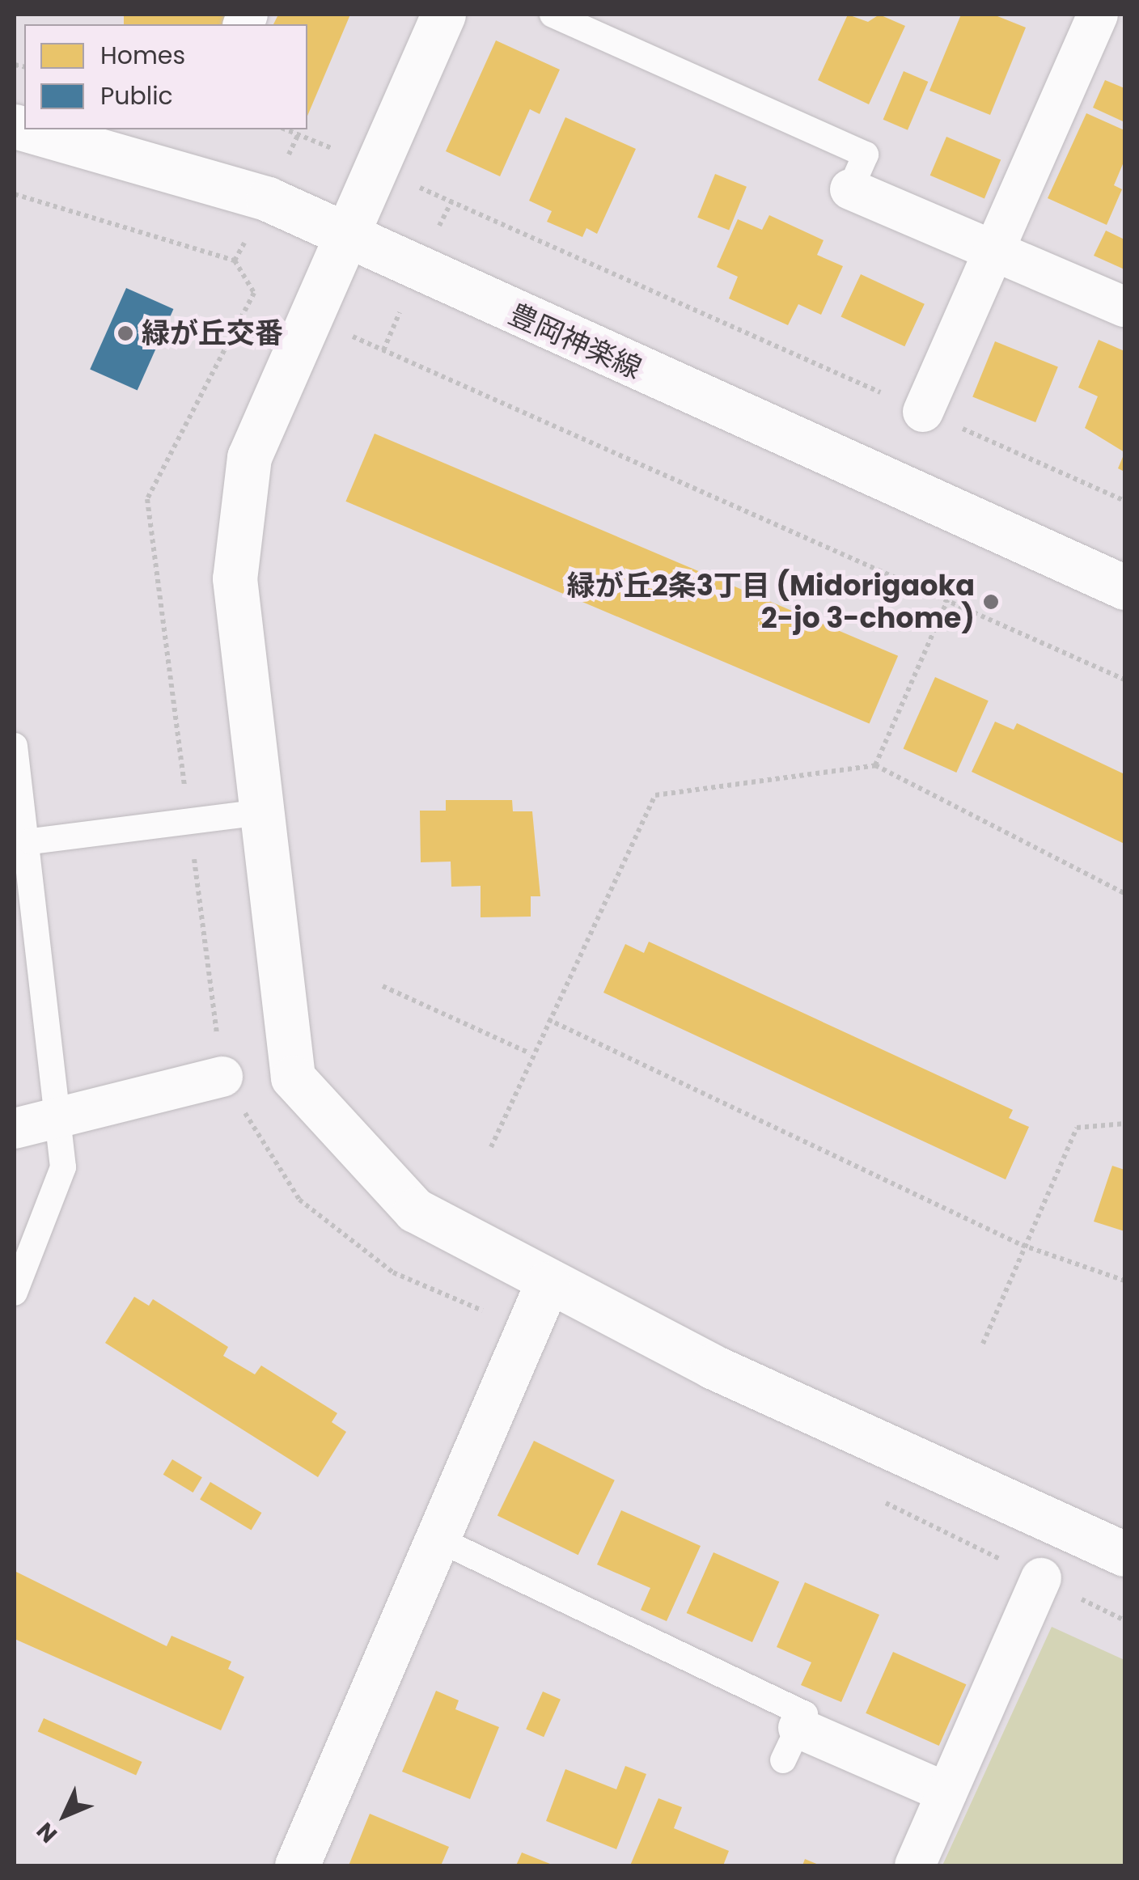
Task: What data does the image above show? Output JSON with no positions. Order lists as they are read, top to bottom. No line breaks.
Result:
{"streets":{"street":["豊岡神楽線"]},"places":["緑が丘交番","緑が丘2条3丁目 (Midorigaoka 2-jo 3-chome)"],"legend":["Homes","Public"],"north":"bottom left"}
